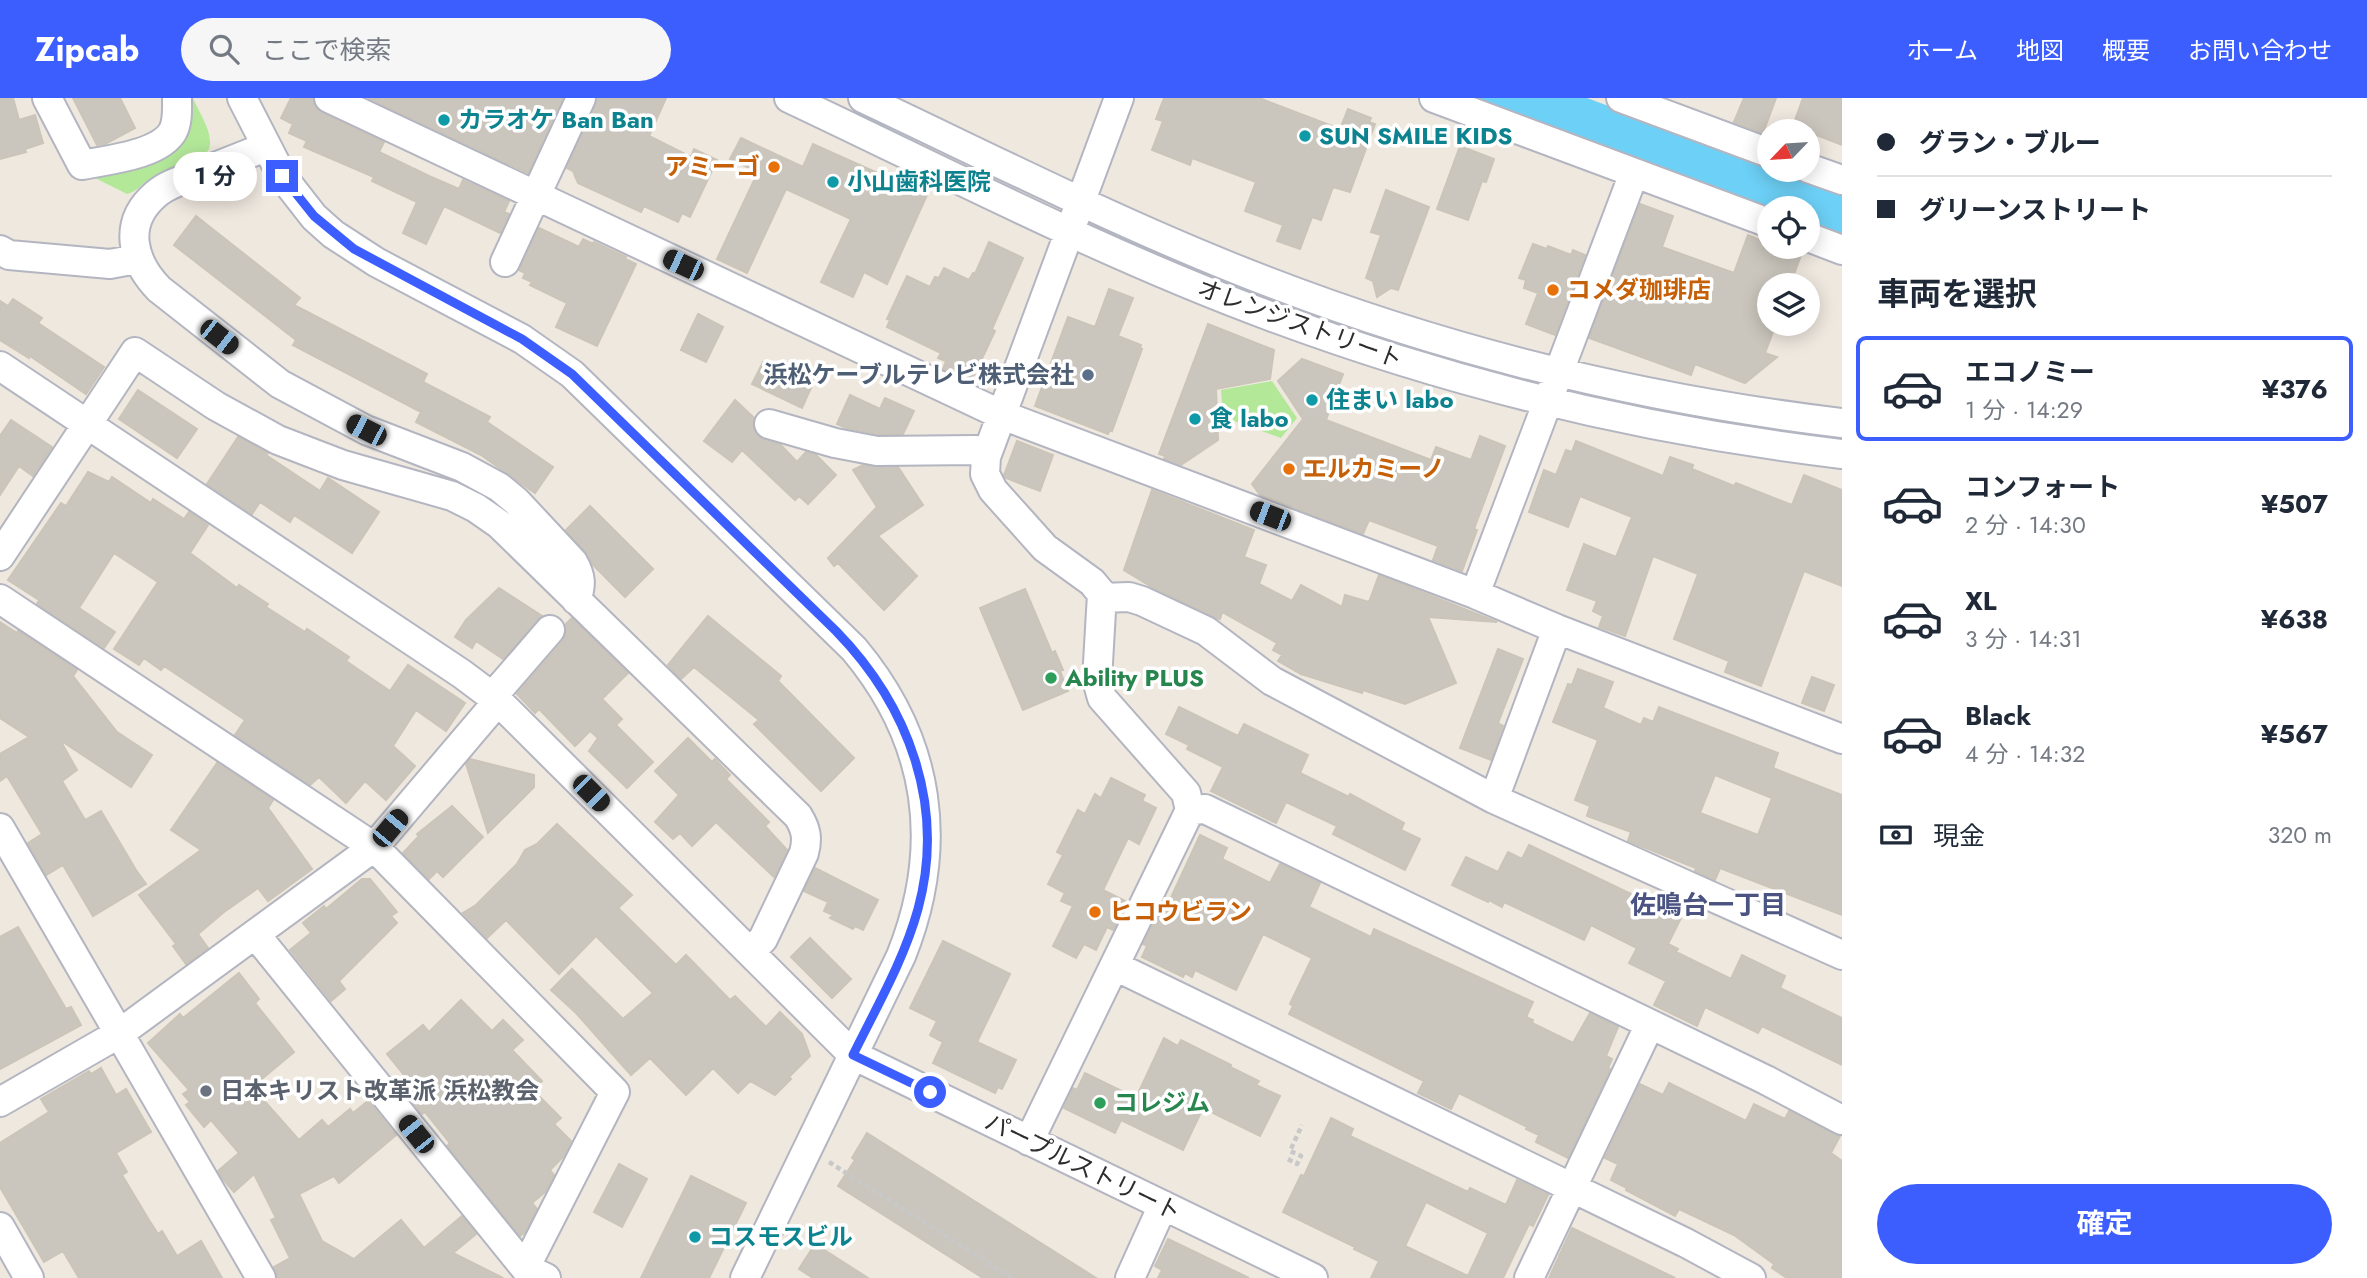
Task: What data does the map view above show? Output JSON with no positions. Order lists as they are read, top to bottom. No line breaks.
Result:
{"streets":{"street":["オレンジストリート","パープルストリート"]},"districts":["佐鳴台一丁目"],"places":["カラオケ Ban Ban","SUN SMILE KIDS","アミーゴ","小山歯科医院","コメダ珈琲店","浜松ケーブルテレビ株式会社","住まい labo","食 labo","エルカミーノ","Ability PLUS","ヒコウビラン","日本キリスト改革派 浜松教会","コレジム","コスモスビル"],"north":"bottom left","page":{"header":"Zipcab","search":"ここで検索","nav":["ホーム","地図","概要","お問い合わせ"],"banner":["グラン・ブルー","グリーンストリート"],"bubble":"1 分","heading":"車両を選択","list":[{"name":"エコノミー","note":"1 分 · 14:29","value":"¥376"},{"name":"コンフォート","note":"2 分 · 14:30","value":"¥507"},{"name":"XL","note":"3 分 · 14:31","value":"¥638"},{"name":"Black","note":"4 分 · 14:32","value":"¥567"}],"pay":["現金","320 m"],"buttons":"確定"}}
